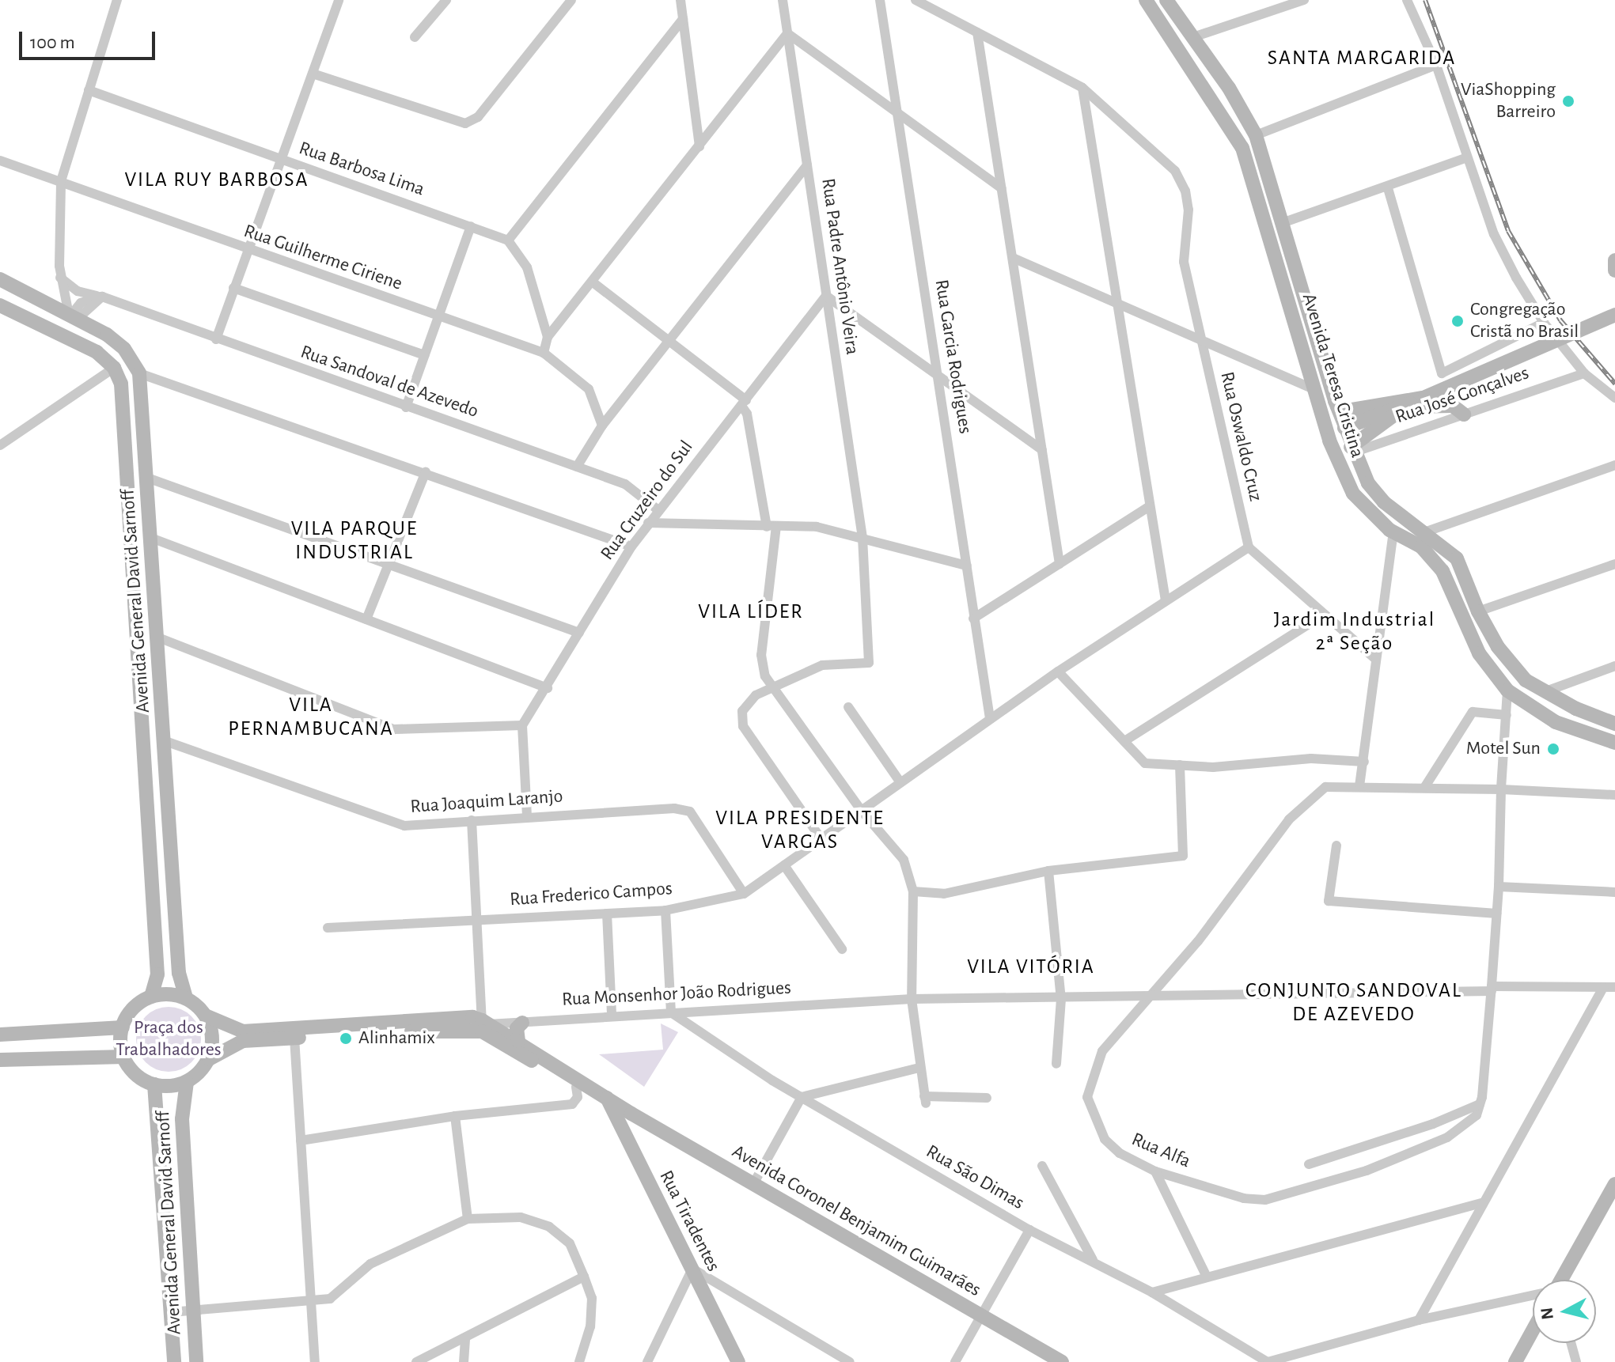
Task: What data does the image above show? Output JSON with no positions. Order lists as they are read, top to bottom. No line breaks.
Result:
{"streets":{"street":["Rua Barbosa Lima","Rua Guilherme Ciriene","Rua Padre Antônio Veira","Rua Garcia Rodrigues","Avenida Teresa Cristina","Rua Sandoval de Azevedo","Rua José Gonçalves","Rua Oswaldo Cruz","Rua Cruzeiro do Sul","Avenida General David Sarnoff","Rua Joaquim Laranjo","Rua Frederico Campos","Rua Monsenhor João Rodrigues","Rua Alfa","Rua São Dimas","Rua Tiradentes","Avenida Coronel Benjamim Guimarães"]},"crossings":[["Rua Padre Antônio Veira","Rua Cruzeiro do Sul"],["Rua Garcia Rodrigues","Rua Frederico Campos"],["Avenida Teresa Cristina","Rua José Gonçalves"],["Avenida Teresa Cristina","Rua Alfa"],["Rua Sandoval de Azevedo","Rua Cruzeiro do Sul"],["Rua Oswaldo Cruz","Rua Frederico Campos"],["Avenida General David Sarnoff","Rua Joaquim Laranjo"],["Avenida General David Sarnoff","Rua Monsenhor João Rodrigues"],["Rua Joaquim Laranjo","Rua Frederico Campos"],["Rua Monsenhor João Rodrigues","Rua Alfa"],["Rua Monsenhor João Rodrigues","Rua São Dimas"],["Rua Monsenhor João Rodrigues","Avenida Coronel Benjamim Guimarães"],["Rua Tiradentes","Avenida Coronel Benjamim Guimarães"]],"districts":["SANTA MARGARIDA","VILA RUY BARBOSA","VILA PARQUE INDUSTRIAL","VILA LÍDER","Jardim Industrial 2ª Seção","VILA PERNAMBUCANA","VILA PRESIDENTE VARGAS","VILA VITÓRIA","CONJUNTO SANDOVAL DE AZEVEDO"],"parks":["Praça dos Trabalhadores"],"places":["ViaShopping Barreiro","Congregação Cristã no Brasil","Motel Sun","Alinhamix"],"scale_bar":"100 m","north":"left"}
